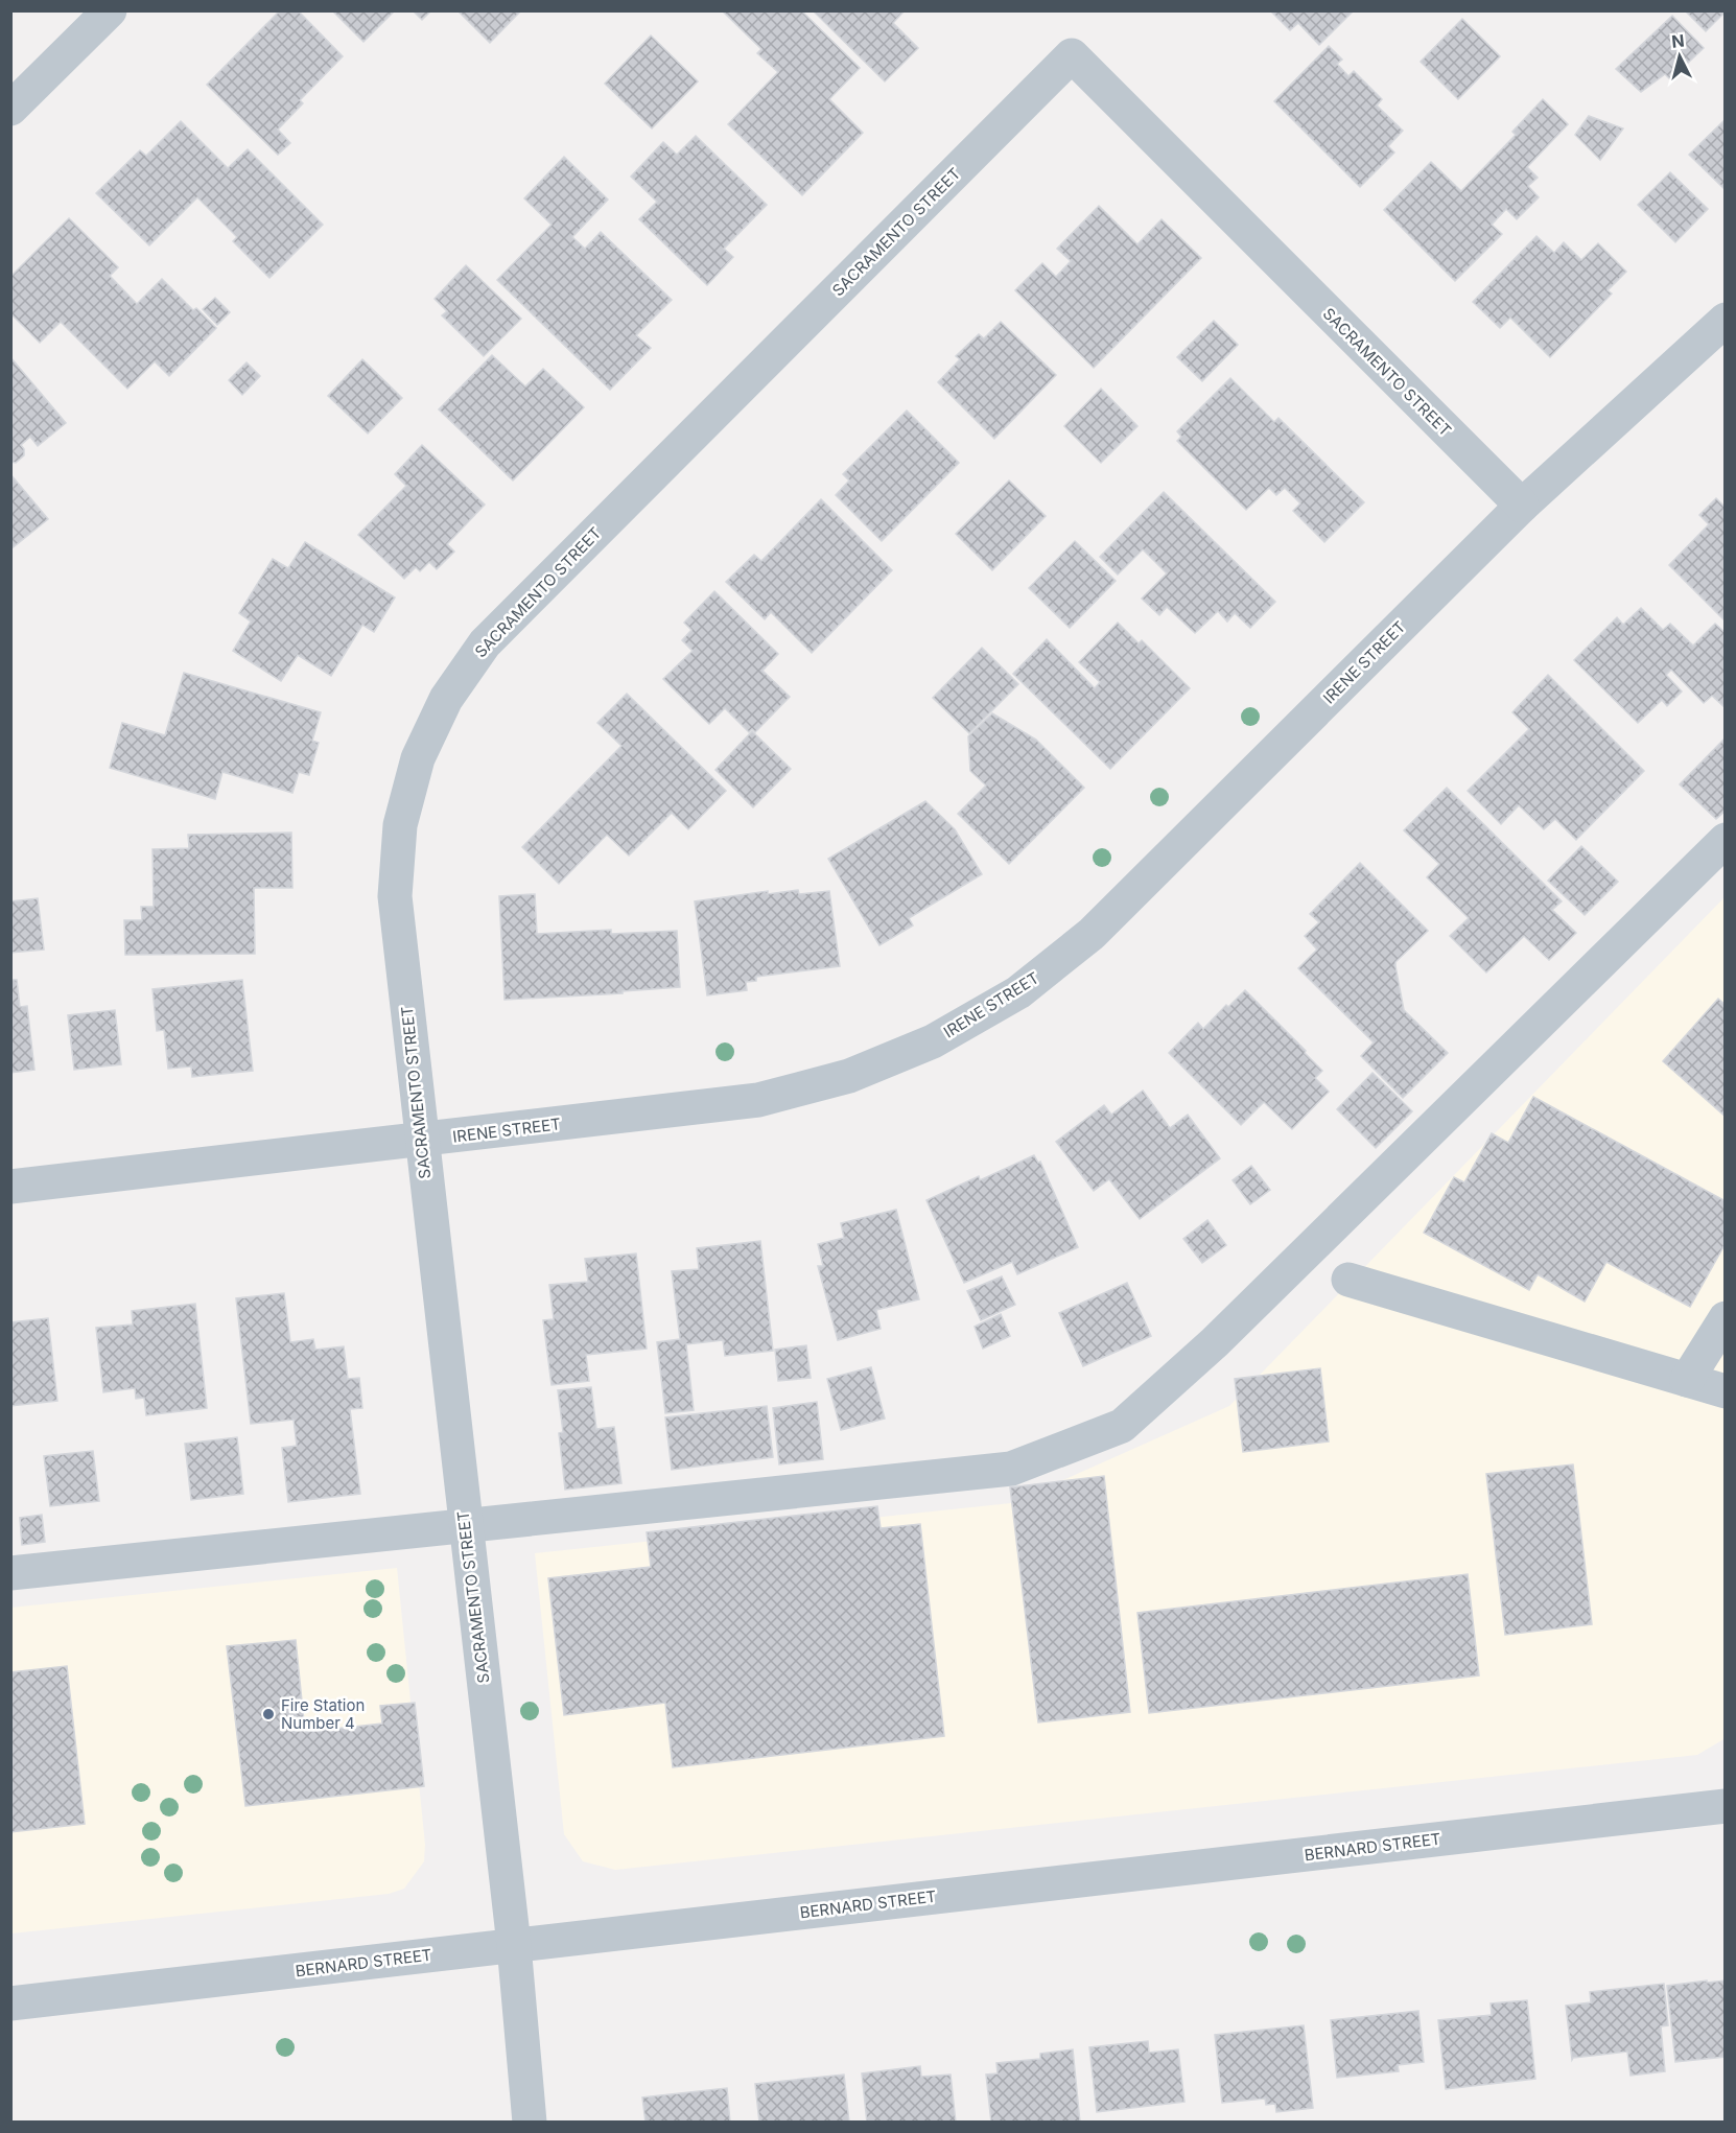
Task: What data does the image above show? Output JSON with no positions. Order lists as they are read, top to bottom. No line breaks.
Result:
{"streets":{"street":["SACRAMENTO STREET","IRENE STREET","BERNARD STREET"]},"crossings":[["SACRAMENTO STREET","IRENE STREET"],["SACRAMENTO STREET","BERNARD STREET"]],"places":["Fire Station Number 4"],"north":"top"}
